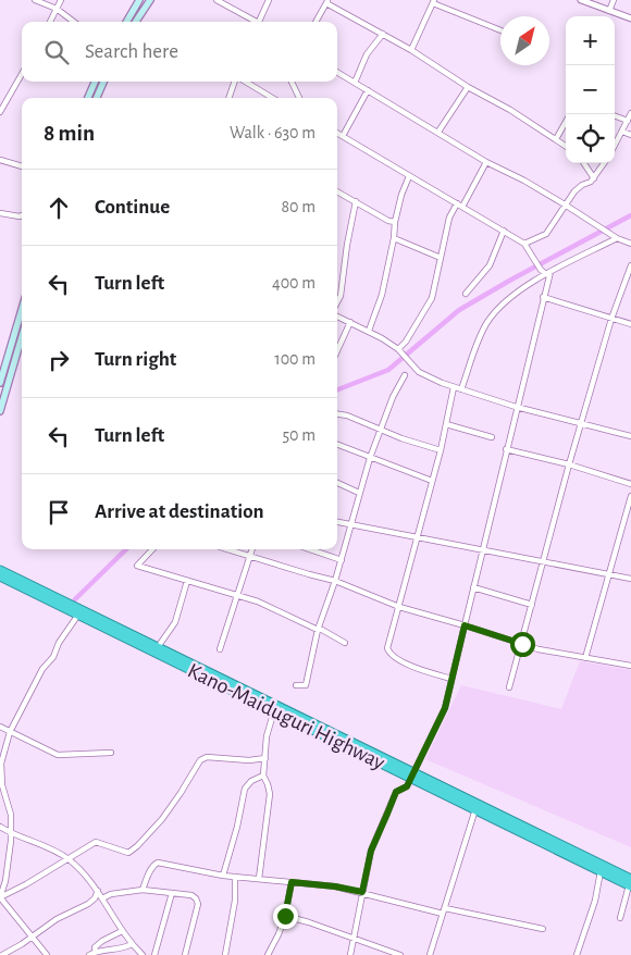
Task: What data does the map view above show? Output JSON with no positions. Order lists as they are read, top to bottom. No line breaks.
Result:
{"streets":{"highway":["Kano-Maiduguri Highway"]},"north":"top right","page":{"map_buttons":["+","−"],"search":"Search here","heading":["8 min","Walk · 630 m"],"list":[["Continue","80 m"],["Turn left","400 m"],["Turn right","100 m"],["Turn left","50 m"],"Arrive at destination"]}}
